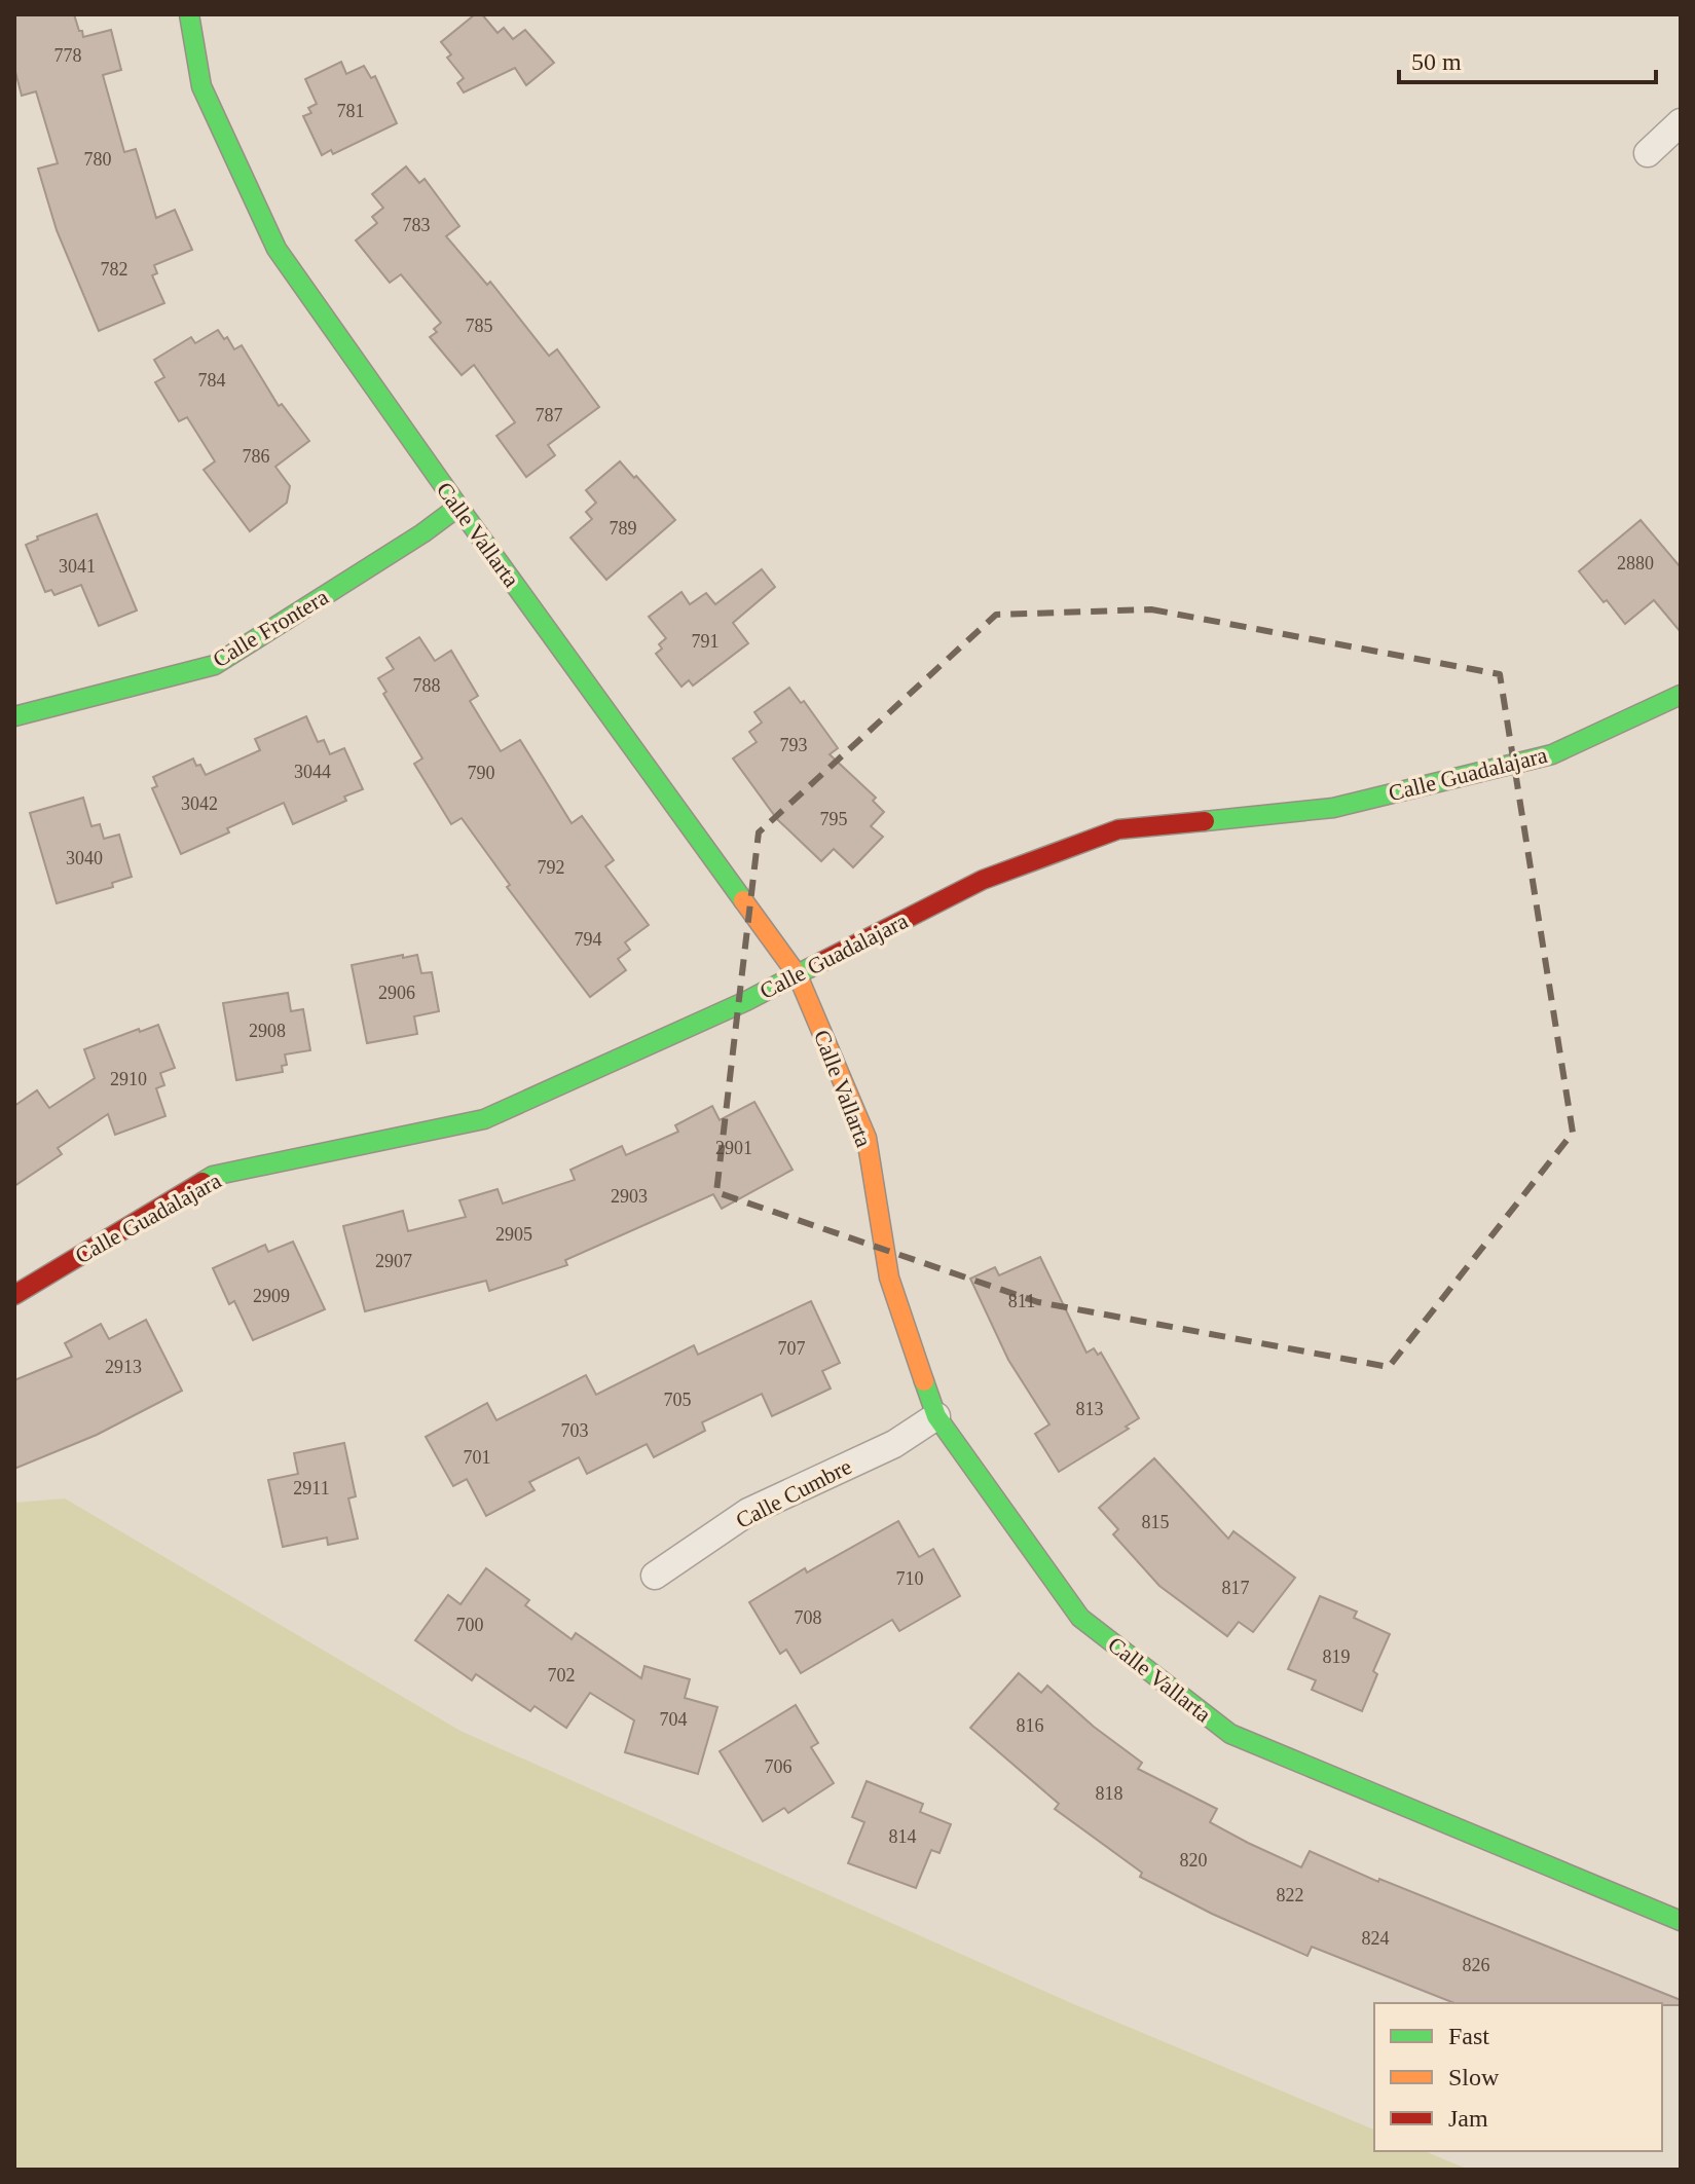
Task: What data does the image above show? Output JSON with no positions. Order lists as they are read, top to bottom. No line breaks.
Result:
{"streets":{"street":["Calle Vallarta","Calle Frontera","Calle Guadalajara","Calle Cumbre"]},"crossings":[["Calle Vallarta","Calle Frontera"],["Calle Vallarta","Calle Guadalajara"],["Calle Vallarta","Calle Cumbre"]],"house_numbers":["778","781","780","783","782","785","784","787","786","789","2880","3041","791","788","793","3044","790","3042","795","3040","792","794","2906","2908","2910","2901","2903","2905","2907","2909","811","707","2913","705","813","703","701","2911","815","710","817","708","700","819","702","704","816","706","818","814","820","822","824","826"],"legend":["Fast","Slow","Jam"],"scale_bar":"50 m"}
